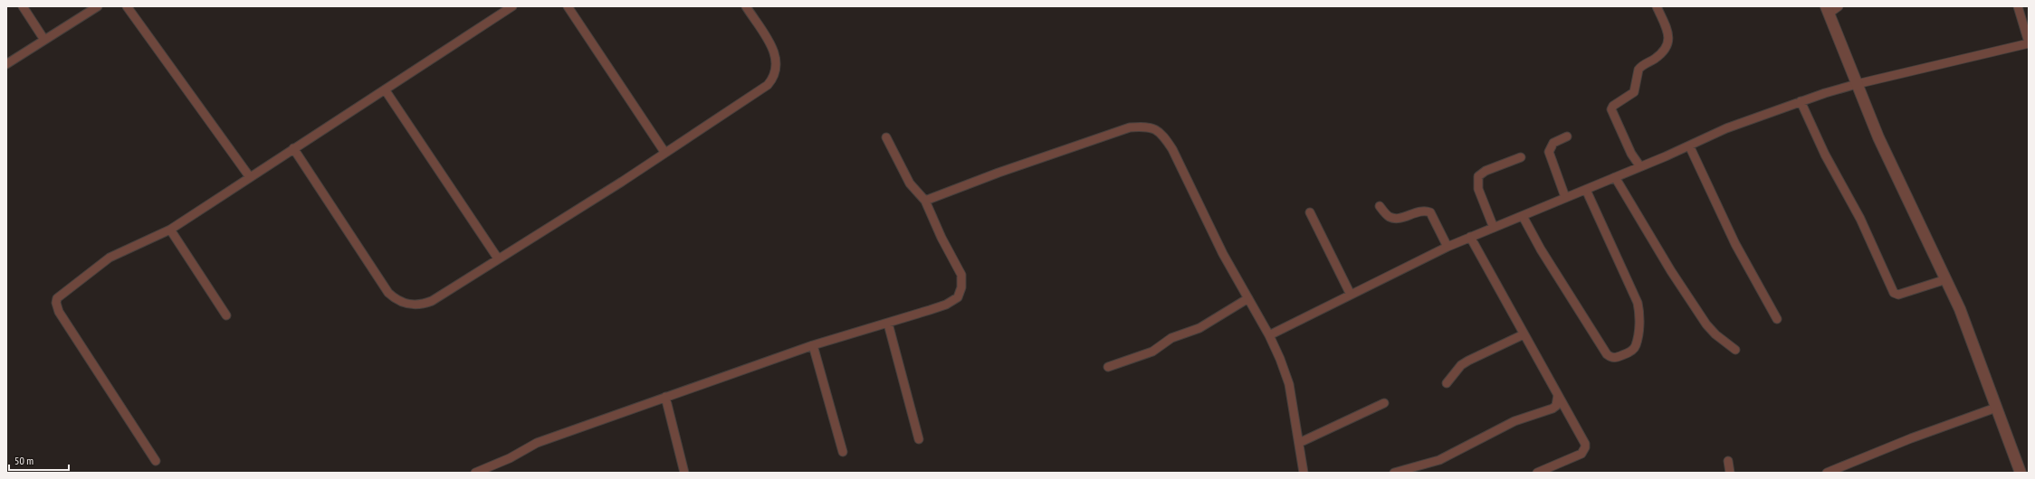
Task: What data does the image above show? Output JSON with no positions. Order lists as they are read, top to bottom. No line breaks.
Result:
{"scale_bar":"50 m"}
